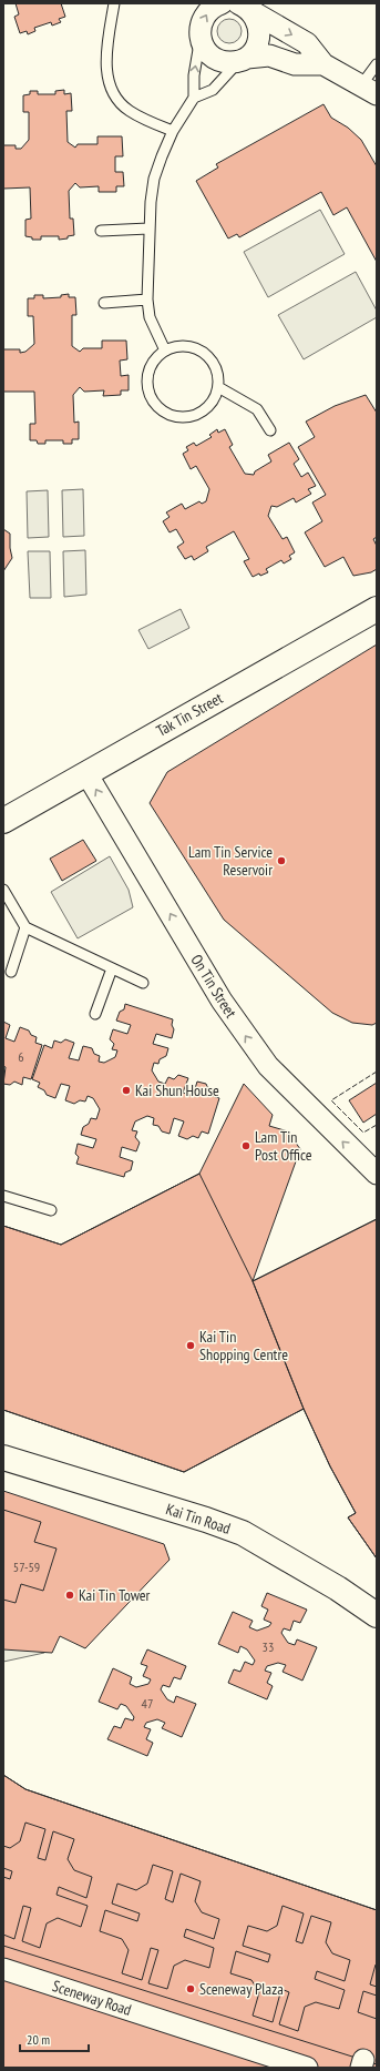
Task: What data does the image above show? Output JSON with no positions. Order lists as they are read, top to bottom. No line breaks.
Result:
{"streets":{"street":["Tak Tin Street","On Tin Street","Kai Tin Road","Sceneway Road"]},"crossings":[["Tak Tin Street","On Tin Street"]],"one_way":["On Tin Street"],"places":["Lam Tin Service Reservoir","Kai Shun House","Lam Tin Post Office","Kai Tin Shopping Centre","Kai Tin Tower","Sceneway Plaza"],"house_numbers":["6","57-59","33","47"],"scale_bar":"20 m"}
